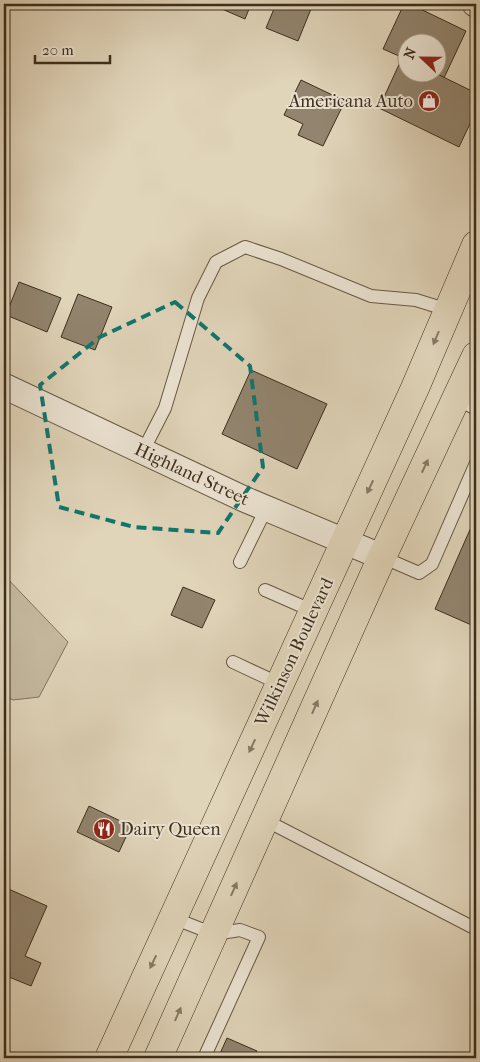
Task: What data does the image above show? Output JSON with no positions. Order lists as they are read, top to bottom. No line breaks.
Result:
{"streets":{"main road":["Wilkinson Boulevard"],"street":["Highland Street"]},"crossings":[["Highland Street","Wilkinson Boulevard"]],"places":{"shop":["Americana Auto"],"restaurant":["Dairy Queen"]},"scale_bar":"20 m","north":"left"}
